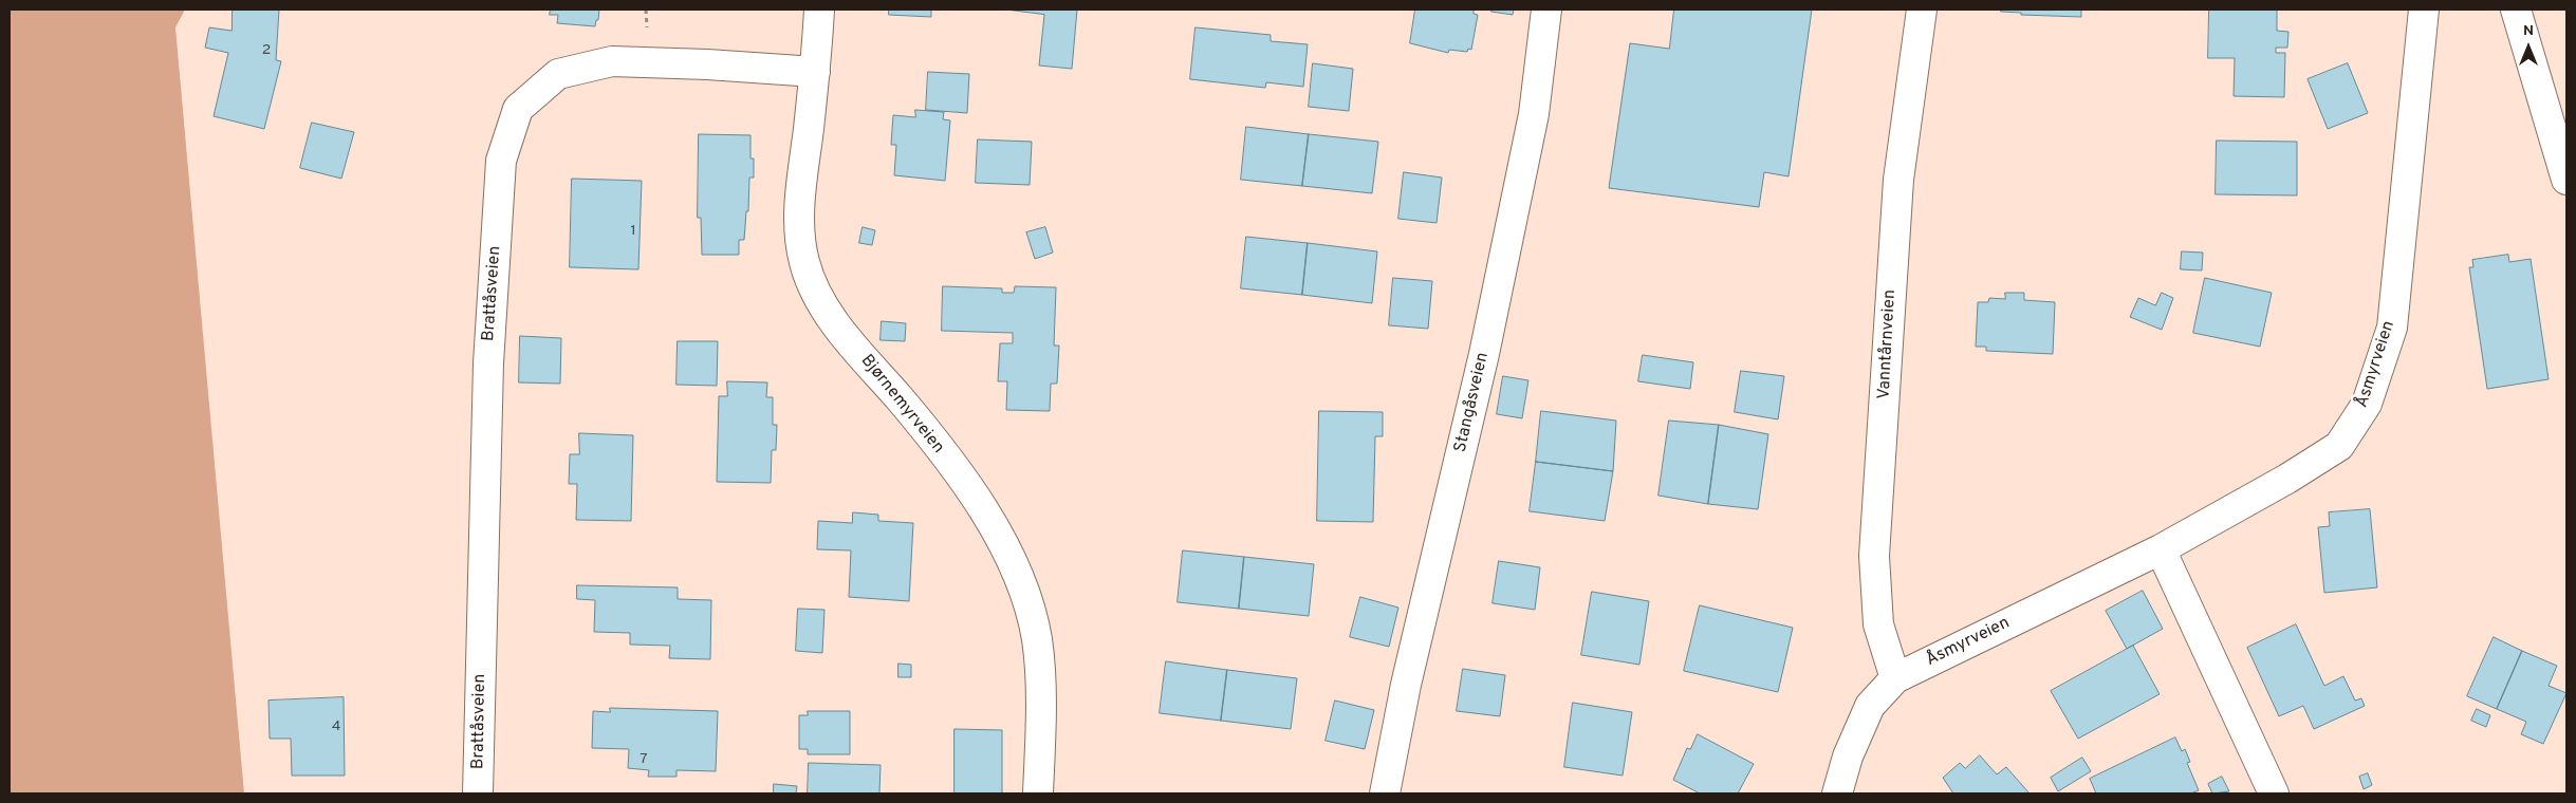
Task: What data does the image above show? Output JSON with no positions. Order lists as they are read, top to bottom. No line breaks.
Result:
{"streets":{"street":["Brattåsveien","Vanntårnveien","Åsmyrveien","Stangåsveien","Bjørnemyrveien"]},"crossings":[["Brattåsveien","Bjørnemyrveien"],["Vanntårnveien","Åsmyrveien"]],"house_numbers":["2","1","4","7"],"north":"top"}
